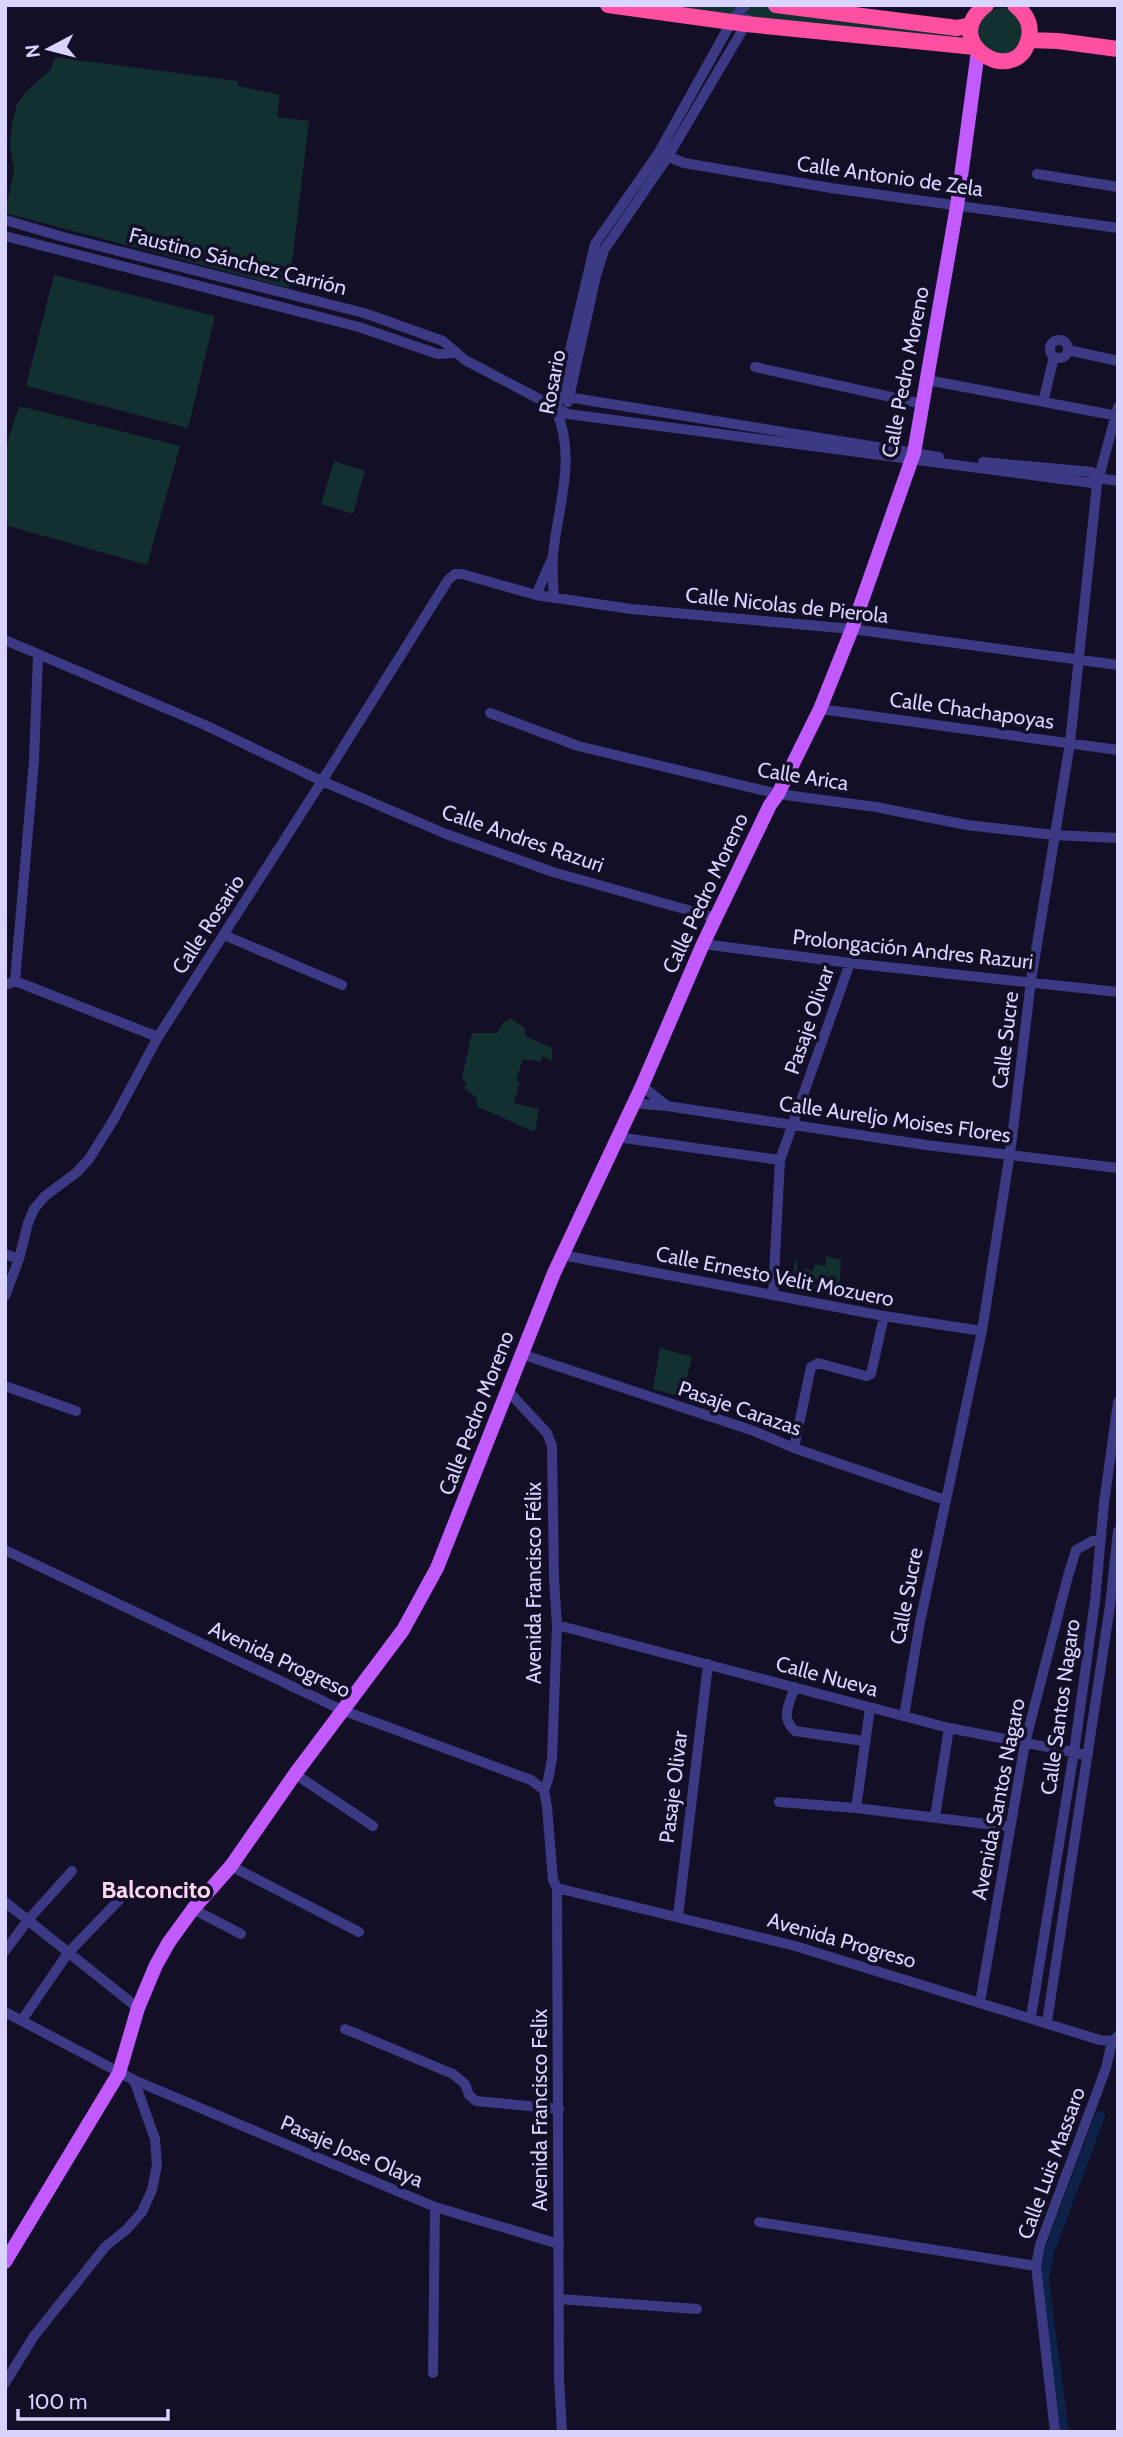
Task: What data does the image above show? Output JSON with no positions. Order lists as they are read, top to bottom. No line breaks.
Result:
{"streets":{"main road":["Calle Pedro Moreno"],"street":["Calle Antonio de Zela","Faustino Sánchez Carrión","Rosario","Calle Nicolas de Pierola","Calle Chachapoyas","Calle Arica","Calle Andres Razuri","Calle Rosario","Prolongación Andres Razuri","Pasaje Olivar","Calle Sucre","Calle Aureljo Moises Flores","Calle Ernesto Velit Mozuero","Pasaje Carazas","Avenida Francisco Félix","Avenida Progreso","Calle Nueva","Calle Santos Nagaro","Avenida Santos Nagaro","Avenida Francisco Felix","Pasaje Jose Olaya","Calle Luis Massaro"]},"crossings":[["Calle Antonio de Zela","Calle Pedro Moreno"],["Calle Antonio de Zela","Rosario"],["Faustino Sánchez Carrión","Rosario"],["Calle Pedro Moreno","Calle Nicolas de Pierola"],["Calle Pedro Moreno","Calle Chachapoyas"],["Calle Pedro Moreno","Calle Arica"],["Calle Pedro Moreno","Calle Andres Razuri"],["Calle Pedro Moreno","Prolongación Andres Razuri"],["Calle Pedro Moreno","Calle Aureljo Moises Flores"],["Calle Pedro Moreno","Calle Ernesto Velit Mozuero"],["Calle Pedro Moreno","Pasaje Carazas"],["Calle Pedro Moreno","Avenida Francisco Félix"],["Calle Pedro Moreno","Avenida Progreso"],["Calle Pedro Moreno","Pasaje Jose Olaya"],["Calle Nicolas de Pierola","Calle Rosario"],["Calle Nicolas de Pierola","Calle Sucre"],["Calle Chachapoyas","Calle Sucre"],["Calle Arica","Calle Sucre"],["Calle Andres Razuri","Calle Rosario"],["Prolongación Andres Razuri","Pasaje Olivar"],["Prolongación Andres Razuri","Calle Sucre"],["Pasaje Olivar","Calle Aureljo Moises Flores"],["Pasaje Olivar","Calle Ernesto Velit Mozuero"],["Pasaje Olivar","Avenida Progreso"],["Pasaje Olivar","Calle Nueva"],["Calle Sucre","Calle Aureljo Moises Flores"],["Calle Sucre","Calle Ernesto Velit Mozuero"],["Calle Sucre","Pasaje Carazas"],["Calle Sucre","Calle Nueva"],["Avenida Francisco Félix","Avenida Progreso"],["Avenida Francisco Félix","Calle Nueva"],["Avenida Francisco Félix","Avenida Francisco Felix"],["Avenida Progreso","Calle Santos Nagaro"],["Avenida Progreso","Avenida Santos Nagaro"],["Avenida Progreso","Avenida Francisco Felix"],["Avenida Progreso","Calle Luis Massaro"],["Calle Nueva","Calle Santos Nagaro"],["Calle Nueva","Avenida Santos Nagaro"],["Calle Santos Nagaro","Avenida Santos Nagaro"],["Avenida Francisco Felix","Pasaje Jose Olaya"]],"districts":["Balconcito"],"scale_bar":"100 m","north":"left"}
